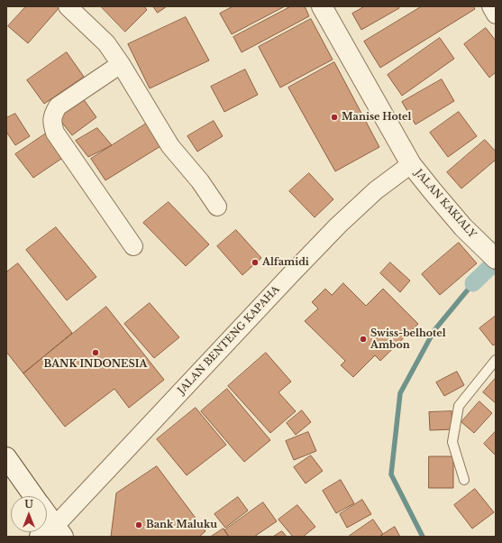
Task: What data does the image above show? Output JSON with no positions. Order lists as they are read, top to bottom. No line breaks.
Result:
{"streets":{"street":["JALAN KAKIALY","JALAN BENTENG KAPAHA"]},"crossings":[["JALAN KAKIALY","JALAN BENTENG KAPAHA"]],"places":["Manise Hotel","Alfamidi","Swiss-belhotel Ambon","BANK INDONESIA","Bank Maluku"],"north":"top"}
